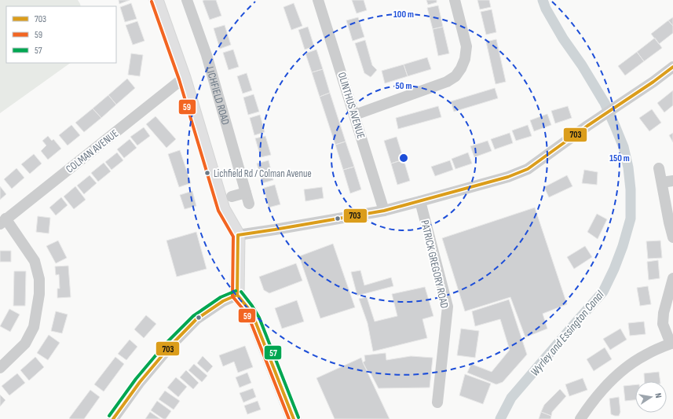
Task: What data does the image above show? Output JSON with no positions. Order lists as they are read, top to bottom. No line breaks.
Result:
{"streets":{"street":["LICHFIELD ROAD","OLINTHUS AVENUE","COLMAN AVENUE","PATRICK GREGORY ROAD"]},"water":["Wyrley and Essington Canal"],"places":["Lichfield Rd / Colman Avenue"],"lines":["transit line 59","transit line 703","transit line 57"],"legend":["703","59","57"],"north":"right","rings":["100 m","50 m","150 m"]}
